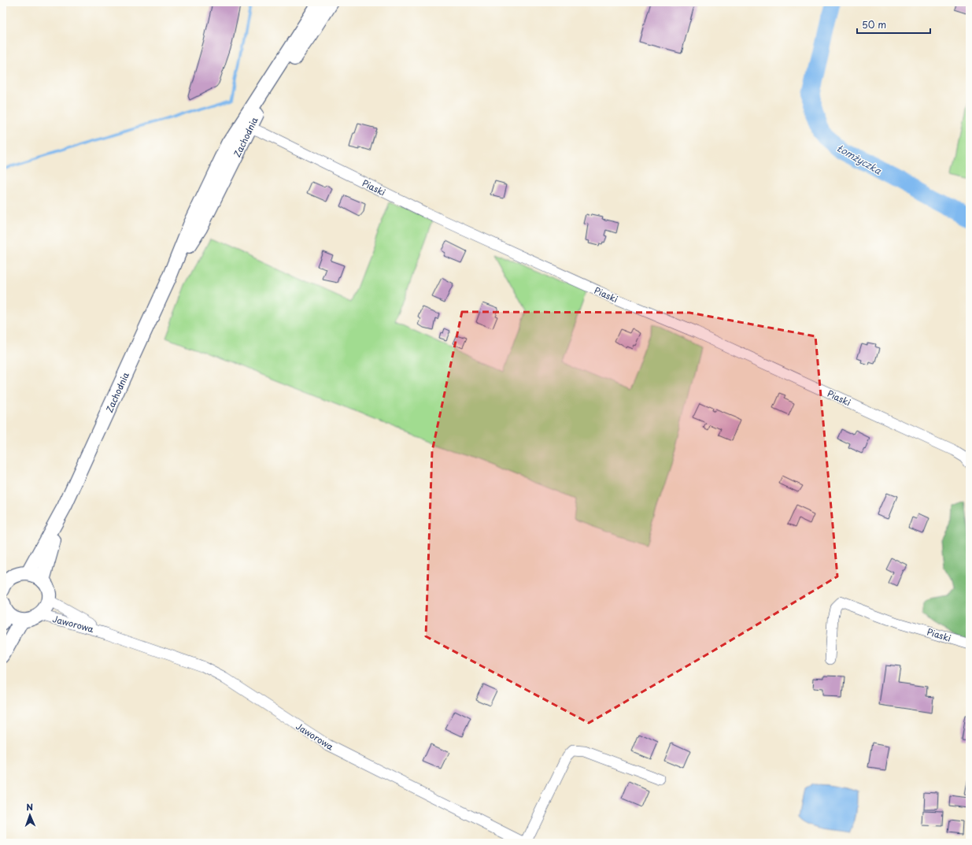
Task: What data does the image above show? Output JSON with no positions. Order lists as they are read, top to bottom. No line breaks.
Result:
{"streets":{"main road":["Zachodnia"],"street":["Piaski","Jaworowa"]},"crossings":[["Zachodnia","Piaski"]],"water":["Łomżyczka"],"scale_bar":"50 m","north":"top"}
